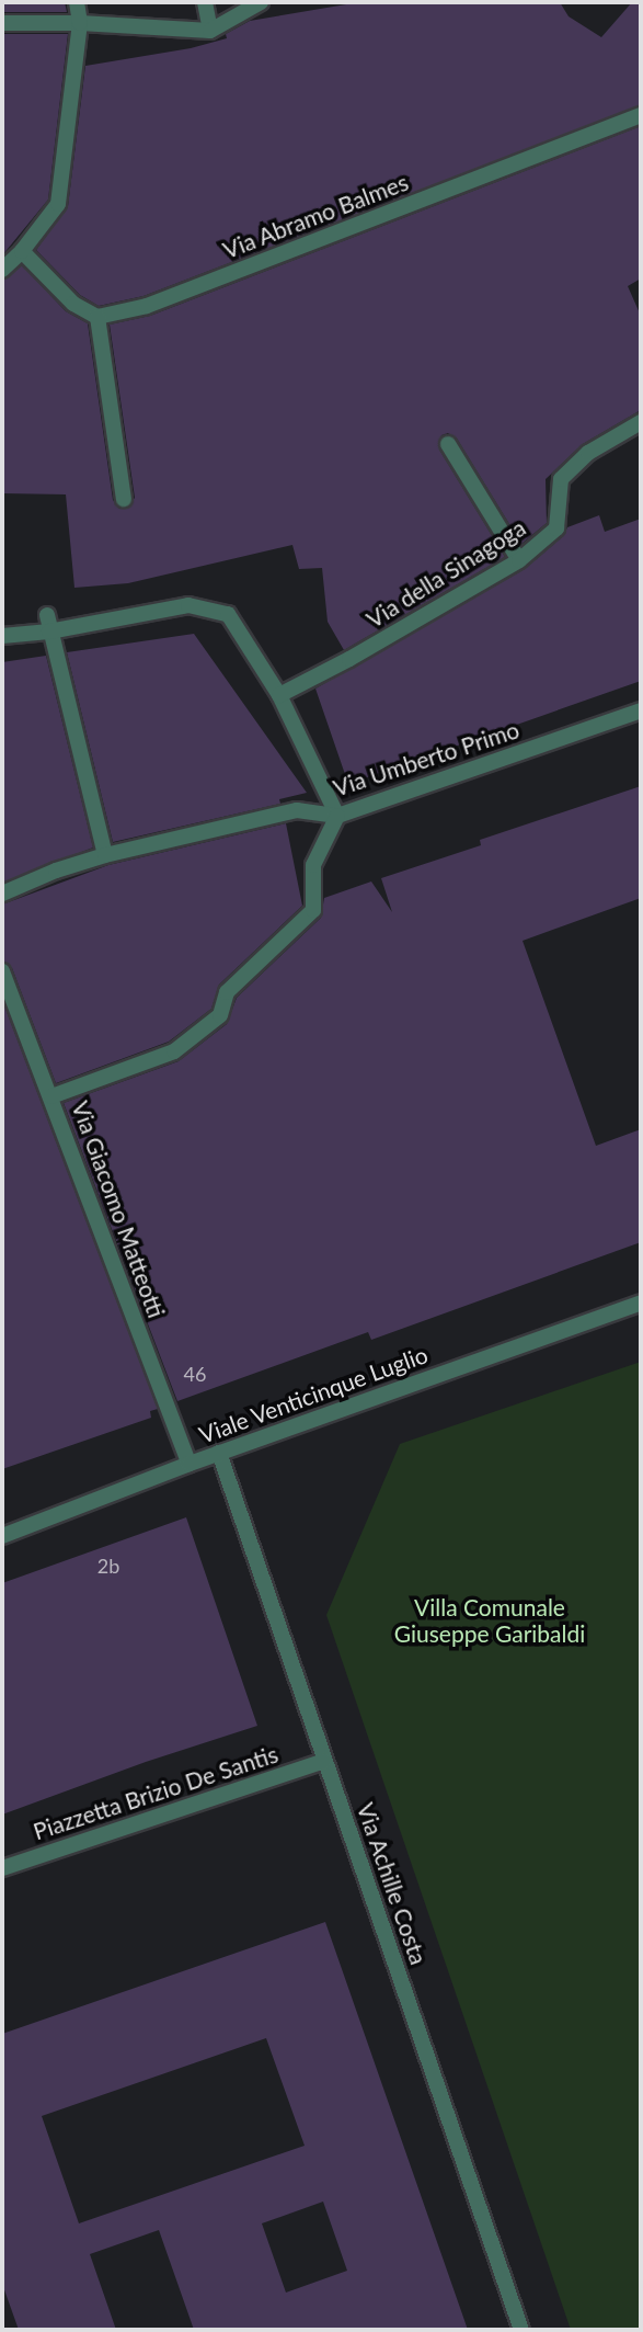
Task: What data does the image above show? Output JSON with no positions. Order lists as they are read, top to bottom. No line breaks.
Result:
{"streets":{"street":["Via Abramo Balmes","Via della Sinagoga","Via Umberto Primo","Via Giacomo Matteotti","Viale Venticinque Luglio","Piazzetta Brizio De Santis","Via Achille Costa"]},"crossings":[["Via Giacomo Matteotti","Viale Venticinque Luglio"],["Viale Venticinque Luglio","Via Achille Costa"],["Piazzetta Brizio De Santis","Via Achille Costa"]],"parks":["Villa Comunale Giuseppe Garibaldi"],"house_numbers":["46","2b"]}
